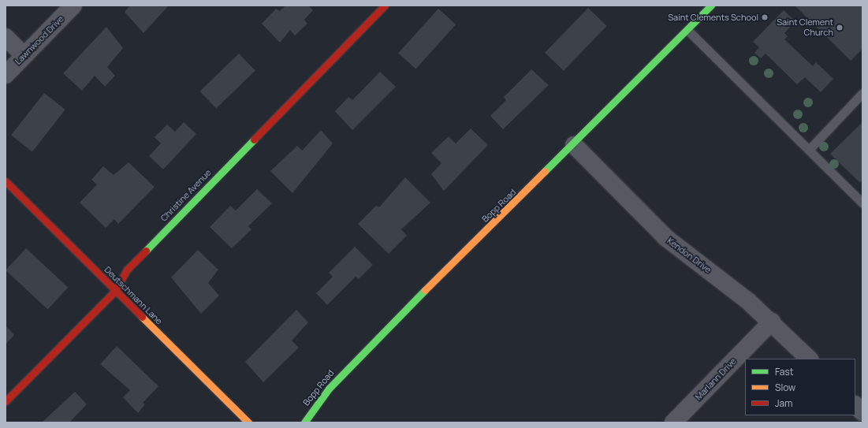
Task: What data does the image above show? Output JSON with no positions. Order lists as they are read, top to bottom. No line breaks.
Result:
{"streets":{"street":["Lawnwood Drive","Christine Avenue","Bopp Road","Kendon Drive","Deutschmann Lane","Marlann Drive"]},"crossings":[["Christine Avenue","Deutschmann Lane"],["Bopp Road","Kendon Drive"],["Kendon Drive","Marlann Drive"]],"places":["Saint Clements School","Saint Clement Church"],"legend":["Fast","Slow","Jam"]}
